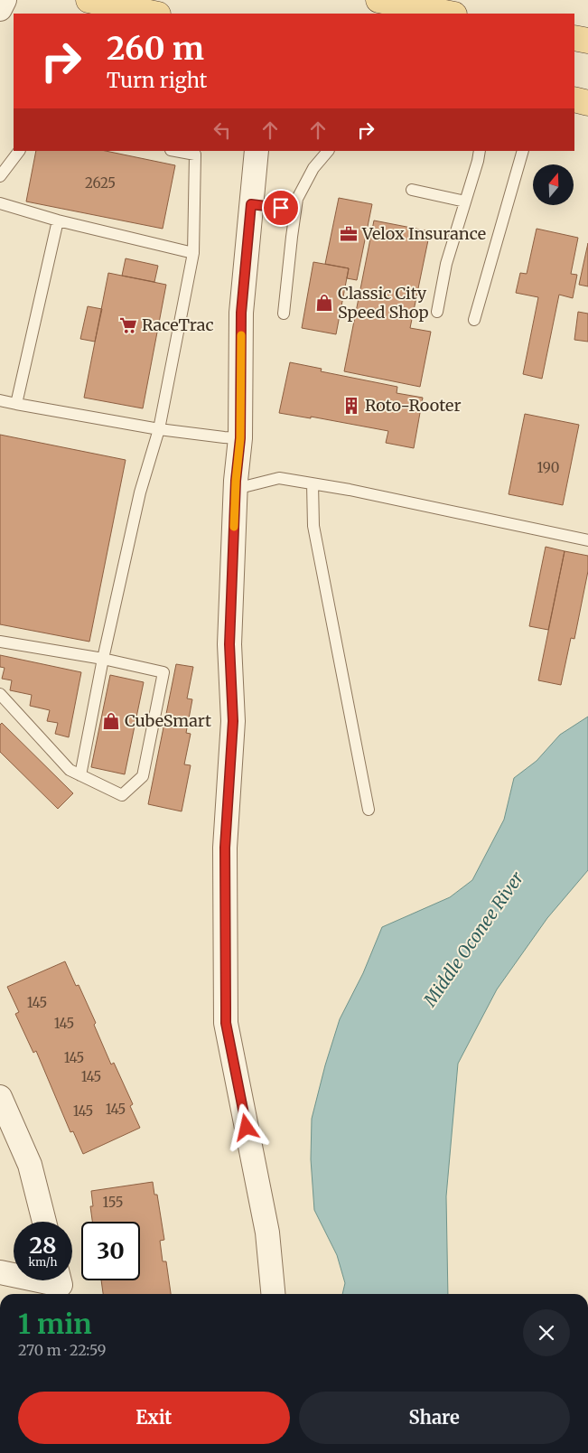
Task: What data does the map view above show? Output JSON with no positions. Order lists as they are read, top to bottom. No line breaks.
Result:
{"water":["Middle Oconee River"],"places":{"office":["Velox Insurance"],"shop":["Classic City Speed Shop","CubeSmart"],"supermarket":["RaceTrac"],"building":["Roto-Rooter"]},"house_numbers":["2625","190","145","145","145","145","145","145","155"],"north":"top","page":{"turn":["260 m","Turn right"],"speed":"28 km/h","limit":"30","heading":["1 min","270 m · 22:59"],"buttons":["Exit","Share"]}}
